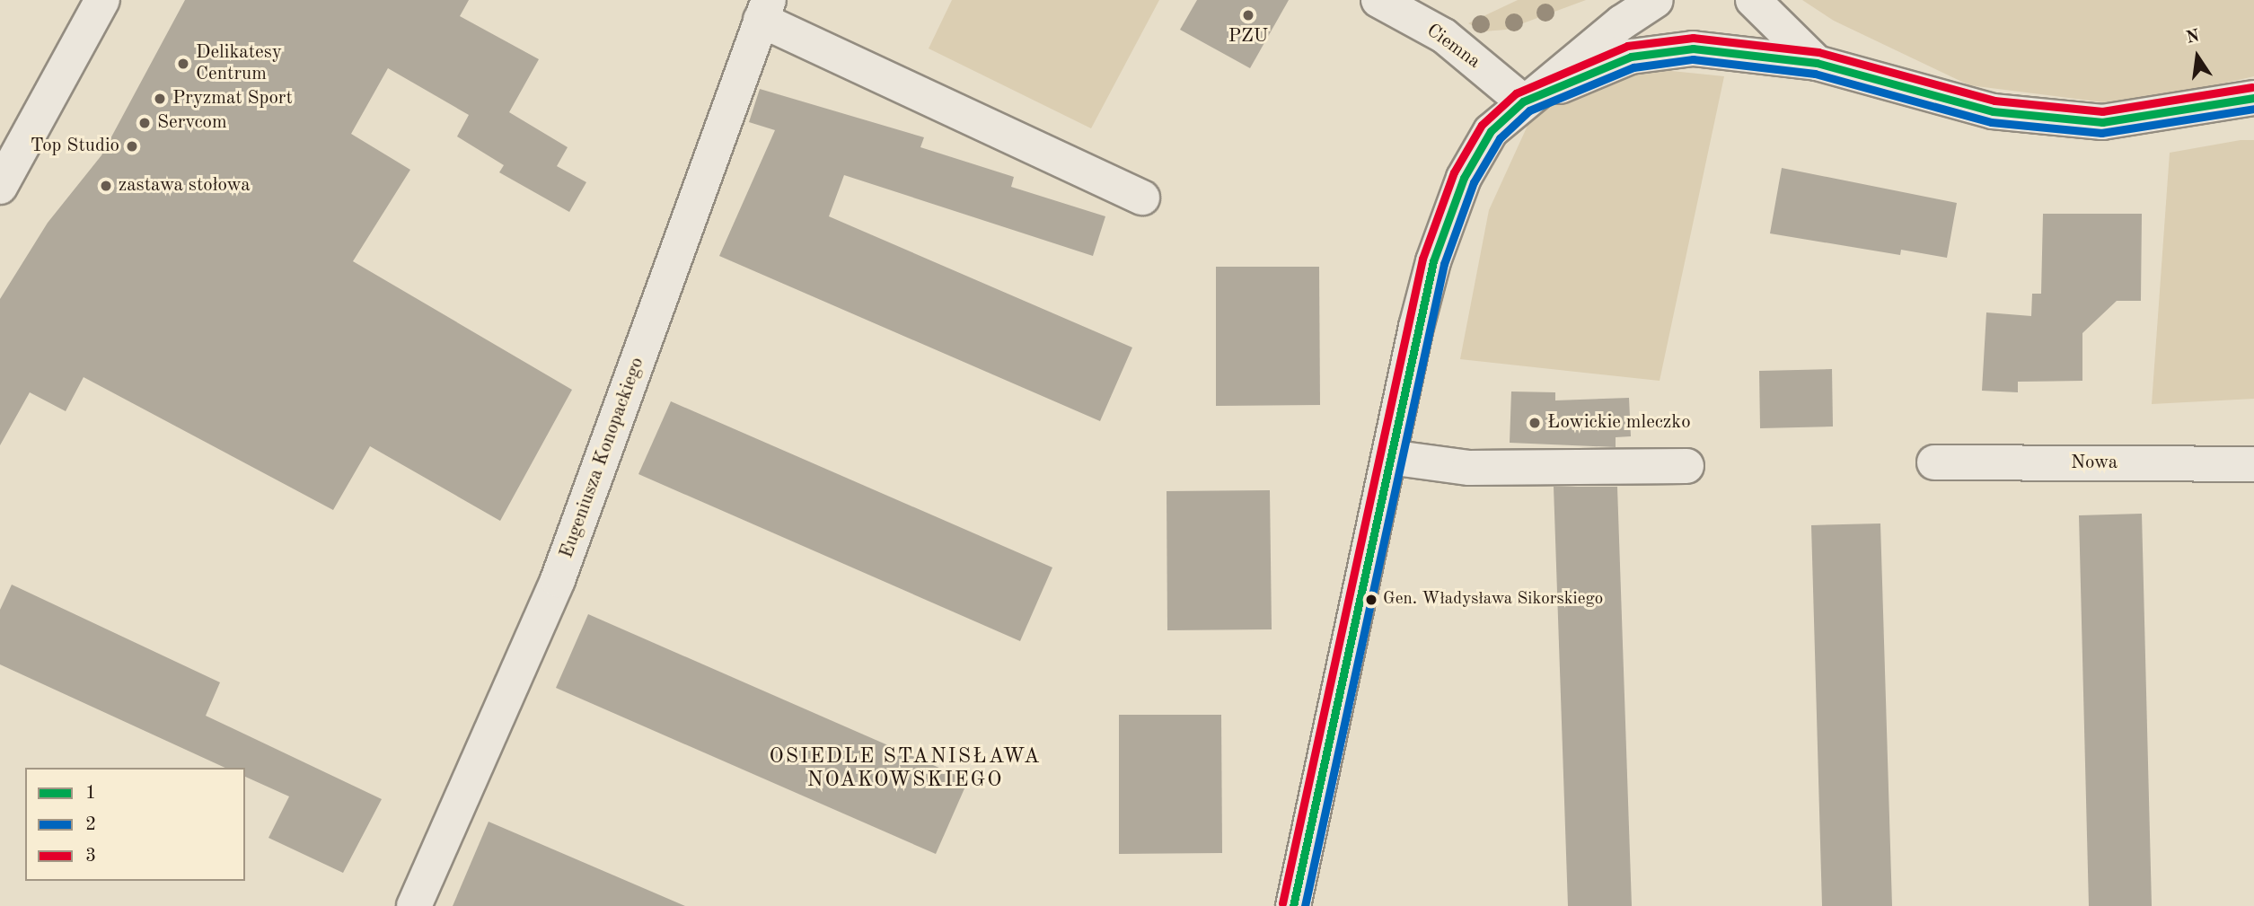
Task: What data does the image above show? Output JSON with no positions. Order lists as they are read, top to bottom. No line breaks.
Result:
{"streets":{"street":["Ciemna","Eugeniusza Konopackiego","Nowa"]},"districts":["OSIEDLE STANISŁAWA NOAKOWSKIEGO"],"places":["PZU","Delikatesy Centrum","Pryzmat Sport","Servcom","Top Studio","zastawa stołowa","Łowickie mleczko","Gen. Władysława Sikorskiego"],"lines":["transit line 3","transit line 1","transit line 2"],"legend":["1","2","3"],"north":"top"}
